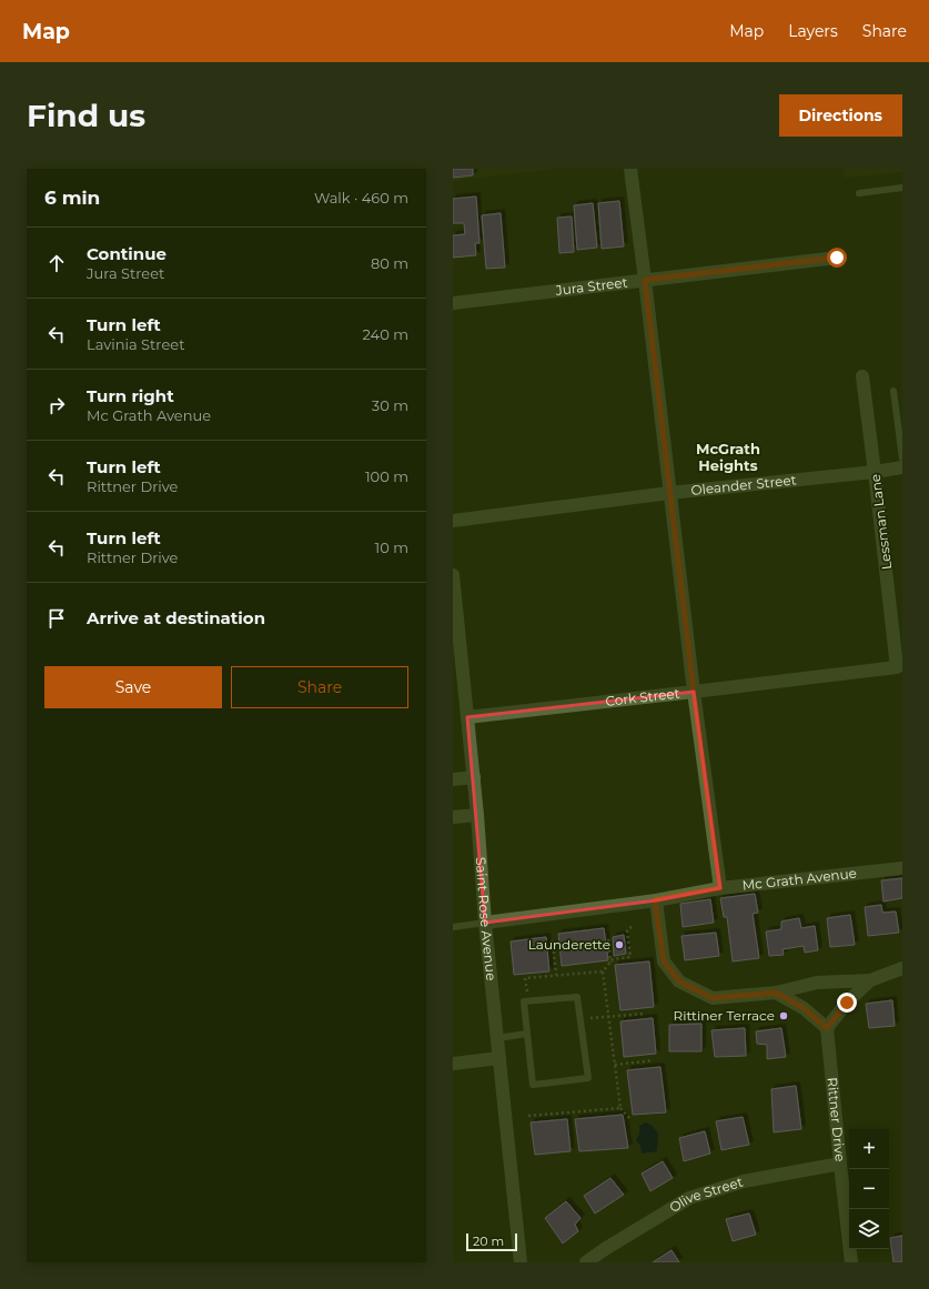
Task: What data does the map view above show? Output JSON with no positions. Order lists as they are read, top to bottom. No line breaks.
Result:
{"streets":{"street":["Jura Street","Oleander Street","Lessman Lane","Cork Street","Mc Grath Avenue","Saint Rose Avenue","Rittner Drive","Olive Street"]},"crossings":[["Oleander Street","Lessman Lane"],["Lessman Lane","Cork Street"],["Cork Street","Saint Rose Avenue"],["Mc Grath Avenue","Saint Rose Avenue"],["Rittner Drive","Olive Street"]],"districts":["McGrath Heights"],"places":["Launderette","Rittiner Terrace"],"scale_bar":"20 m","page":{"header":"Map","nav":["Map","Layers","Share"],"buttons":["Directions",["Save","Share"]],"title":"Find us","heading":["6 min","Walk · 460 m"],"list":[["Continue","Jura Street","80 m"],["Turn left","Lavinia Street","240 m"],["Turn right","Mc Grath Avenue","30 m"],["Turn left","Rittner Drive","100 m"],["Turn left","Rittner Drive","10 m"],"Arrive at destination"],"map_buttons":["+","−"],"scale":"20 m"}}
